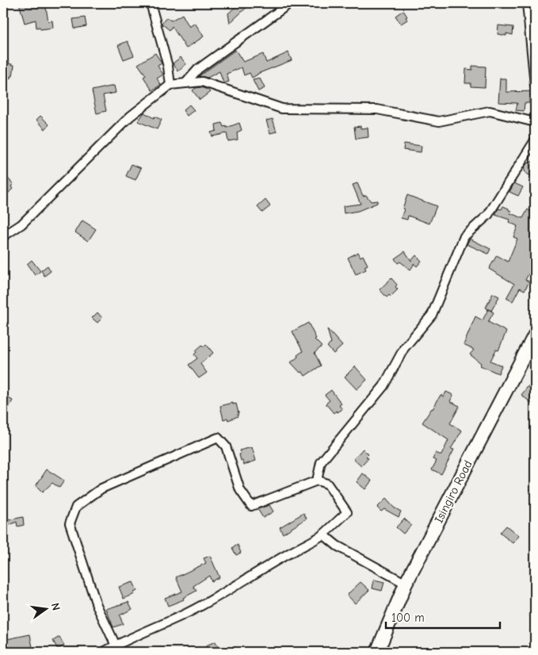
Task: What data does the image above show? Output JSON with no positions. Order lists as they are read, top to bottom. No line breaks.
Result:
{"streets":{"main road":["Isingiro Road"]},"scale_bar":"100 m","north":"right"}
